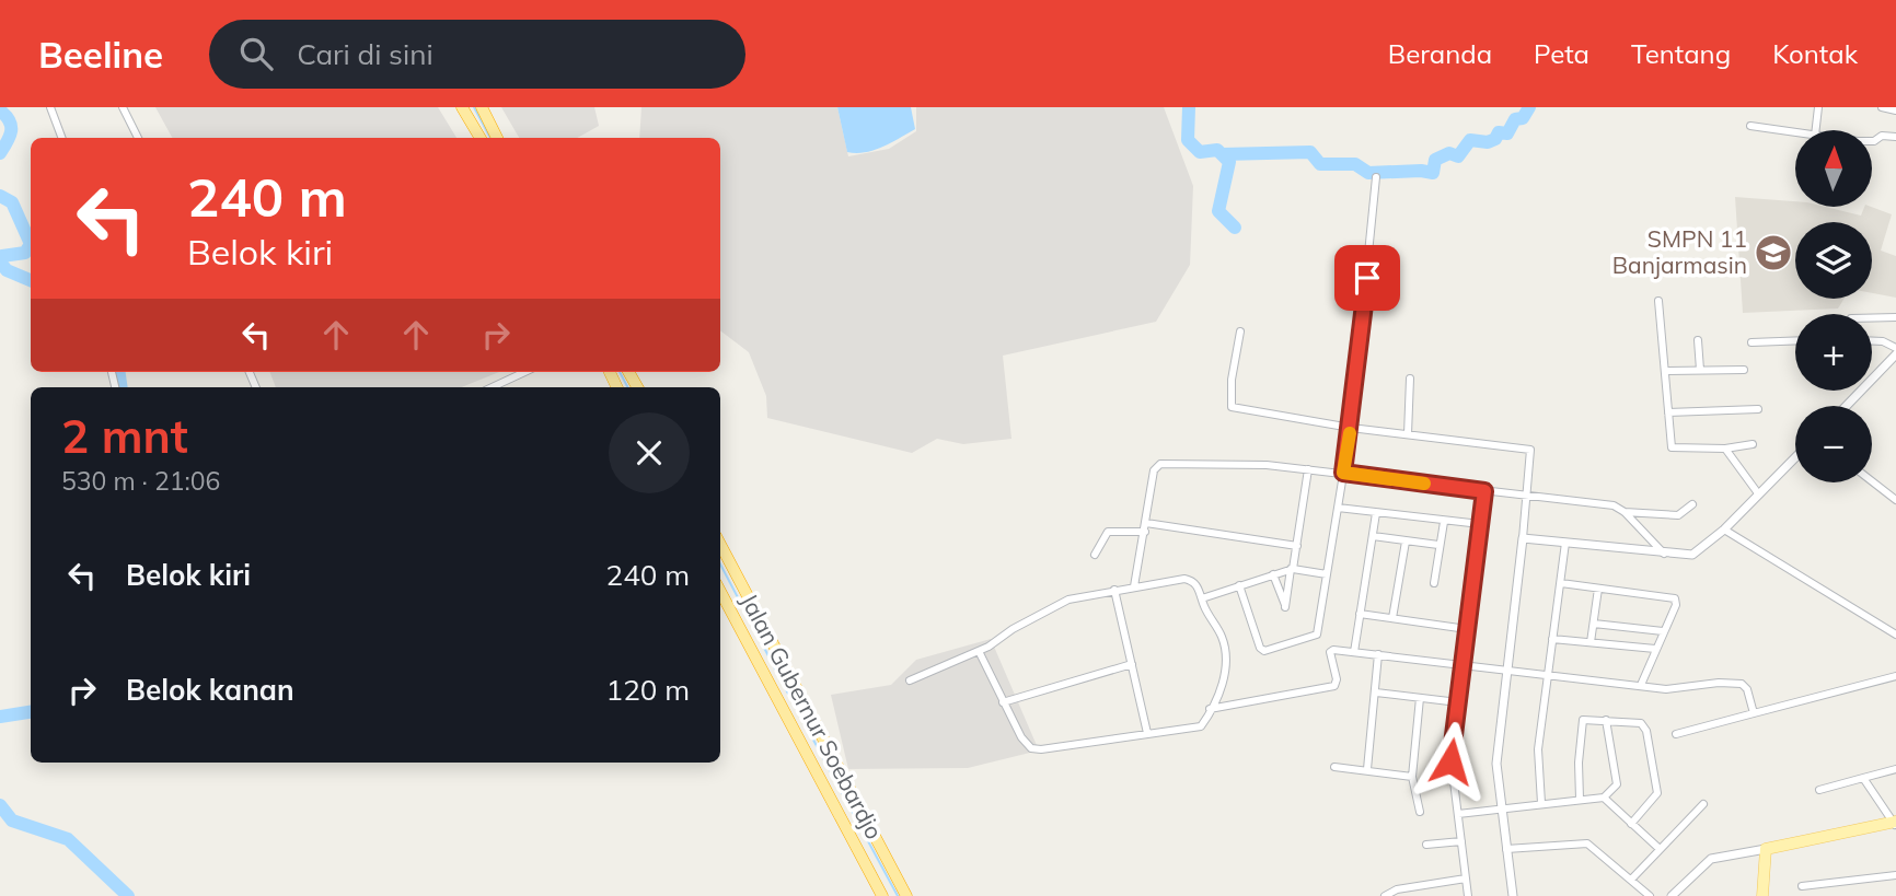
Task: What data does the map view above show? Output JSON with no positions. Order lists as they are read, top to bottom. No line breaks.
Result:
{"streets":{"highway":["Jalan Gubernur Soebardjo"]},"places":{"school or university":["SMPN 11 Banjarmasin"]},"north":"top","page":{"header":"Beeline","search":"Cari di sini","nav":["Beranda","Peta","Tentang","Kontak"],"map_buttons":["+","−"],"turn":["240 m","Belok kiri"],"heading":["2 mnt","530 m · 21:06"],"list":[{"name":"Belok kiri","value":"240 m"},{"name":"Belok kanan","value":"120 m"}]}}
